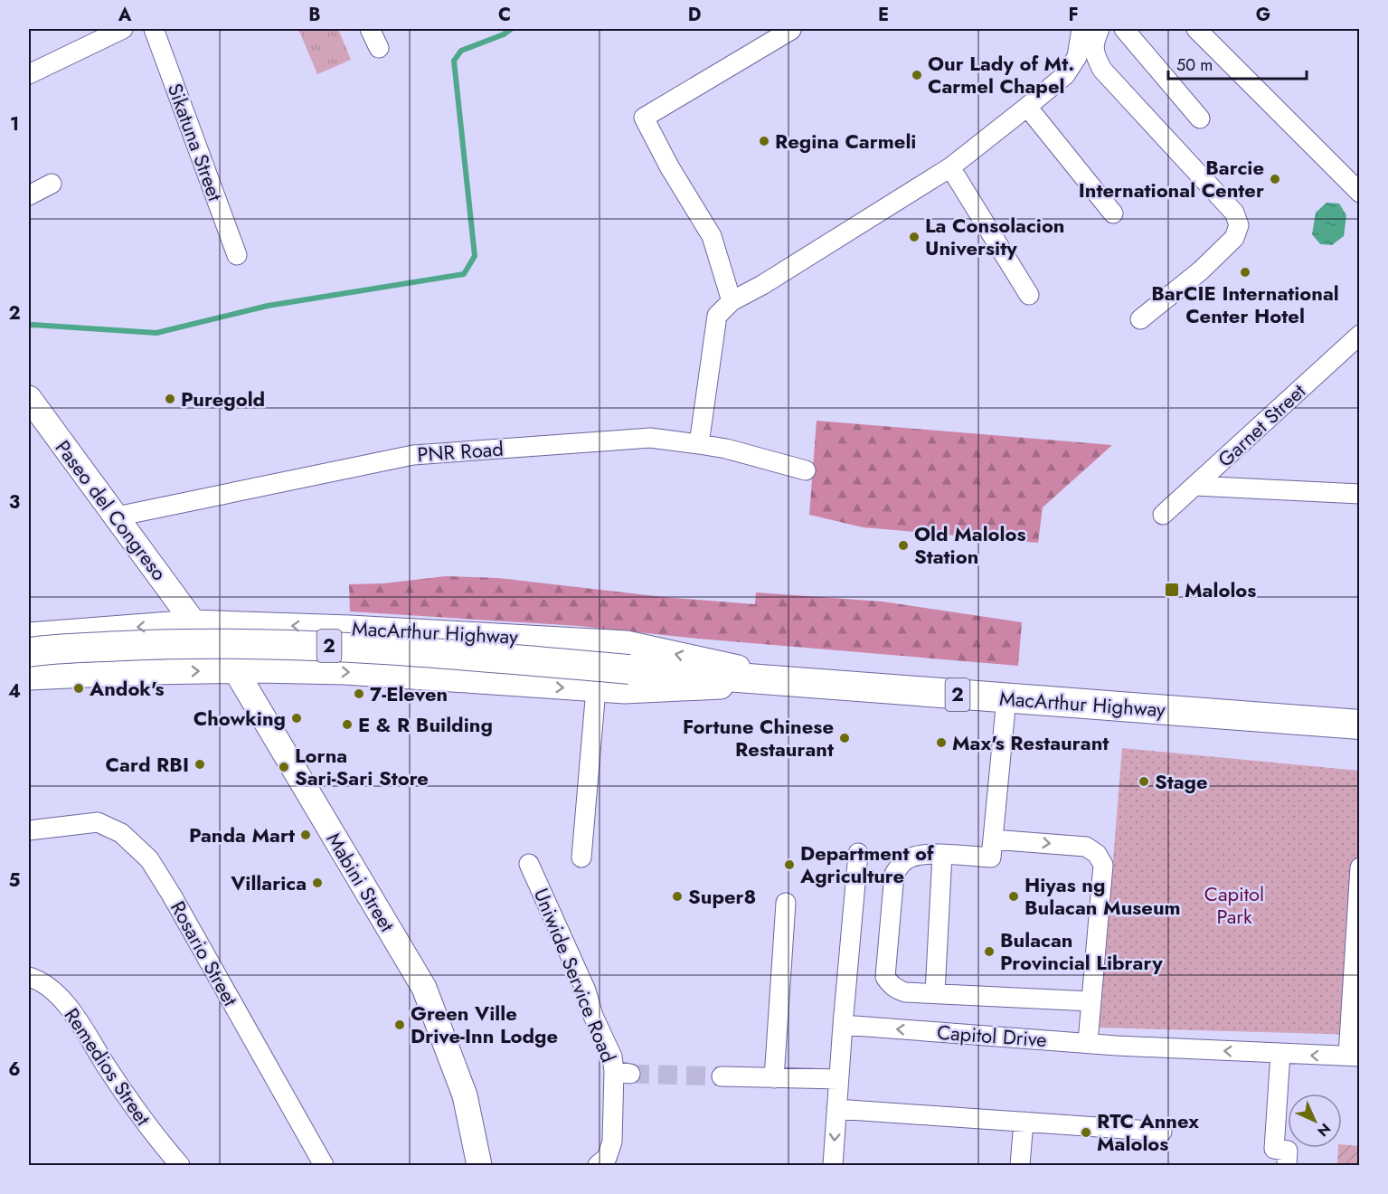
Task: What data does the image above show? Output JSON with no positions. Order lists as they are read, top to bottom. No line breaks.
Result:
{"streets":{"highway":["MacArthur Highway","2"],"main road":["Paseo del Congreso","Mabini Street"],"street":["Sikatuna Street","Garnet Street","PNR Road","Rosario Street","Uniwide Service Road","Capitol Drive","Remedios Street"]},"crossings":[["PNR Road","Paseo del Congreso"],["Paseo del Congreso","MacArthur Highway"],["Paseo del Congreso","Mabini Street"],["MacArthur Highway","Mabini Street"]],"parks":["Capitol Park"],"places":{"other":["Our Lady of Mt. Carmel Chapel","Regina Carmeli","Barcie International Center","La Consolacion University","BarCIE International Center Hotel","Puregold","Old Malolos Station","Andok's","7-Eleven","Chowking","E & R Building","Fortune Chinese Restaurant","Max's Restaurant","Card RBI","Lorna Sari-Sari Store","Stage","Panda Mart","Department of Agriculture","Villarica","Super8","Hiyas ng Bulacan Museum","Bulacan Provincial Library","Green Ville Drive-Inn Lodge","RTC Annex Malolos"],"transit":["Malolos"]},"scale_bar":"50 m","north":"bottom right","grid":{"columns":["A","B","C","D","E","F","G"],"rows":["1","2","3","4","5","6"]}}
